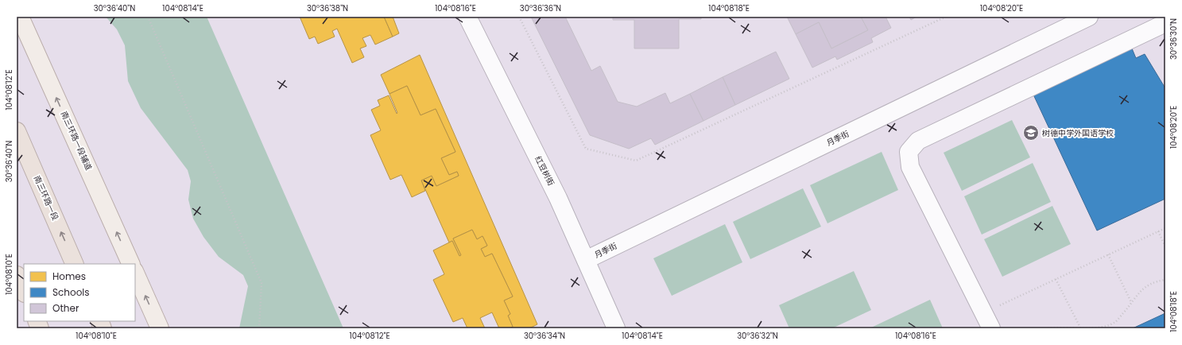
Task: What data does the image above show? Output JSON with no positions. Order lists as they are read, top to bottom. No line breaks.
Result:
{"streets":{"highway":["南三环路一段"],"main road":["南三环路一段辅道"],"street":["月季街","红豆树街"]},"crossings":[["月季街","红豆树街"]],"one_way":["南三环路一段辅道","南三环路一段"],"places":{"school or university":["树德中学外国语学校"]},"legend":["Homes","Schools","Other"],"coordinates":["30°36'40\"N","104°08'14\"E","30°36'38\"N","104°08'16\"E","30°36'36\"N","104°08'18\"E","104°08'20\"E","30°36'30\"N","104°08'12\"E","104°08'10\"E","30°36'34\"N","30°36'32\"N"]}
